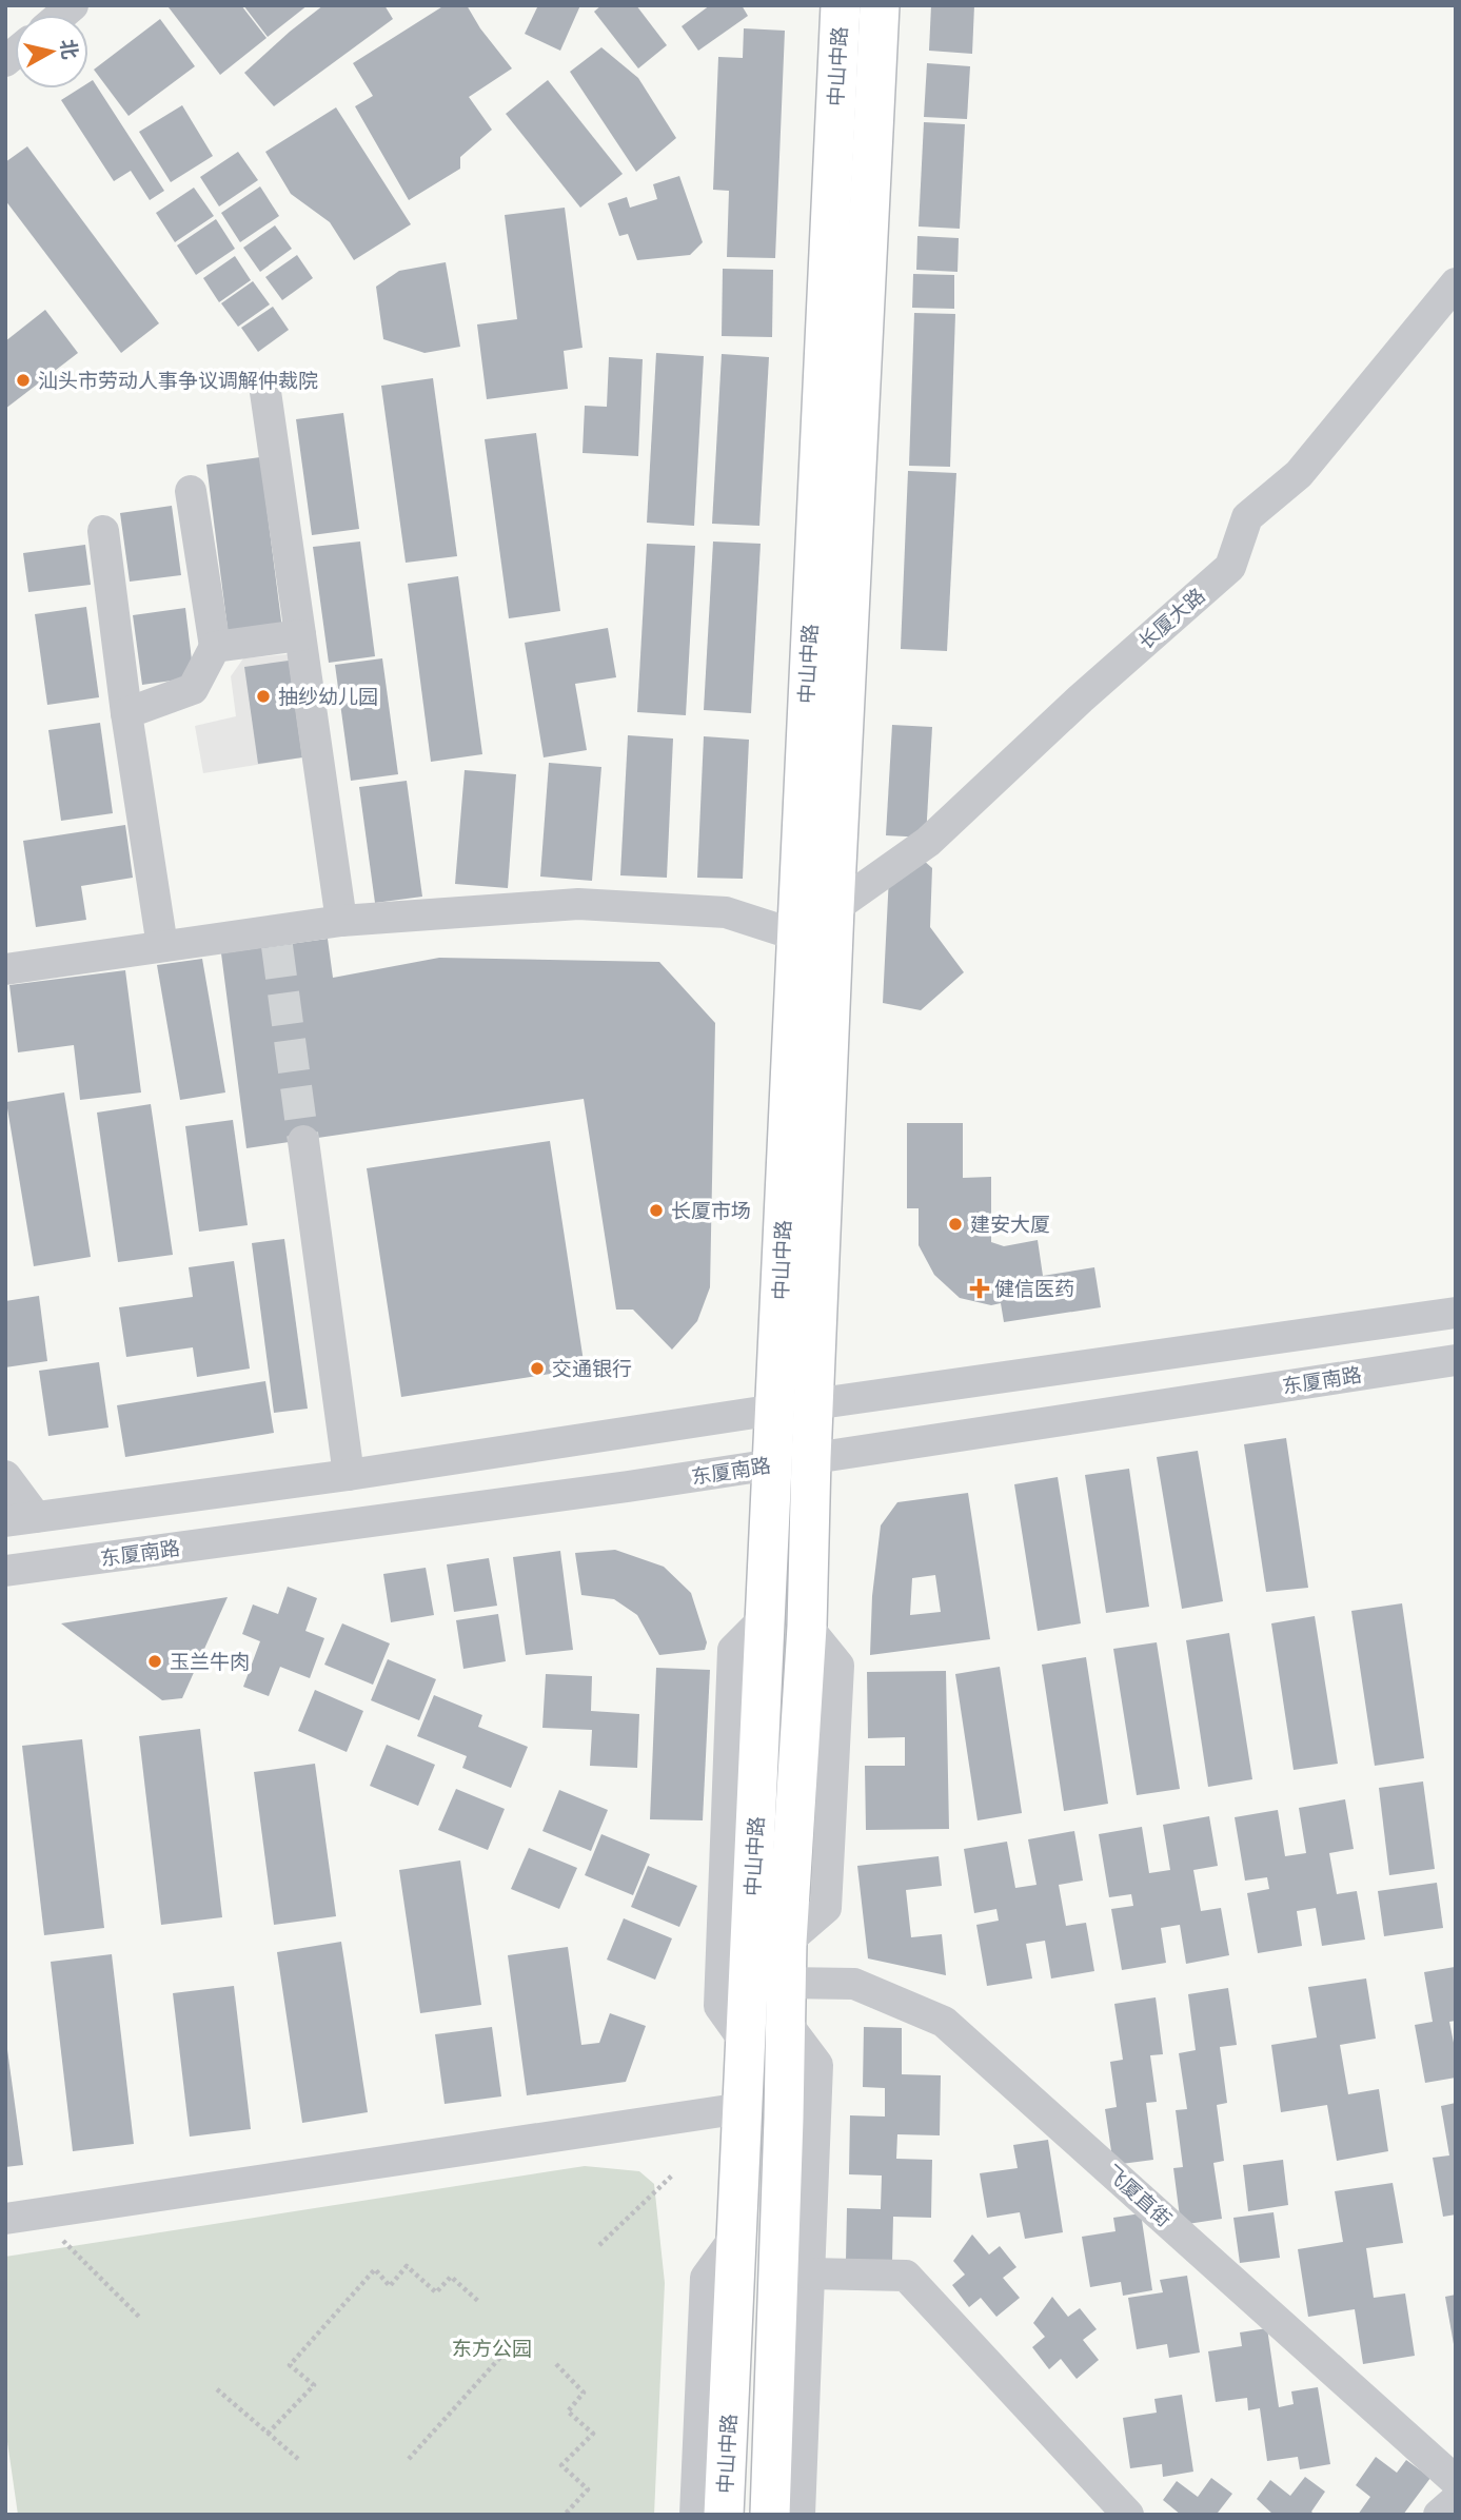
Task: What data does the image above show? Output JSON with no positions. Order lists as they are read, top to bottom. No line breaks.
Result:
{"streets":{"main road":["中山中路"],"street":["长厦大路","东厦南路","飞厦直街"]},"crossings":[["中山中路","长厦大路"],["中山中路","东厦南路"],["中山中路","飞厦直街"]],"parks":["东方公园"],"places":{"other":["汕头市劳动人事争议调解仲裁院","抽纱幼儿园","长厦市场","建安大厦","交通银行","玉兰牛肉"],"health":["健信医药"]},"north":"right"}
